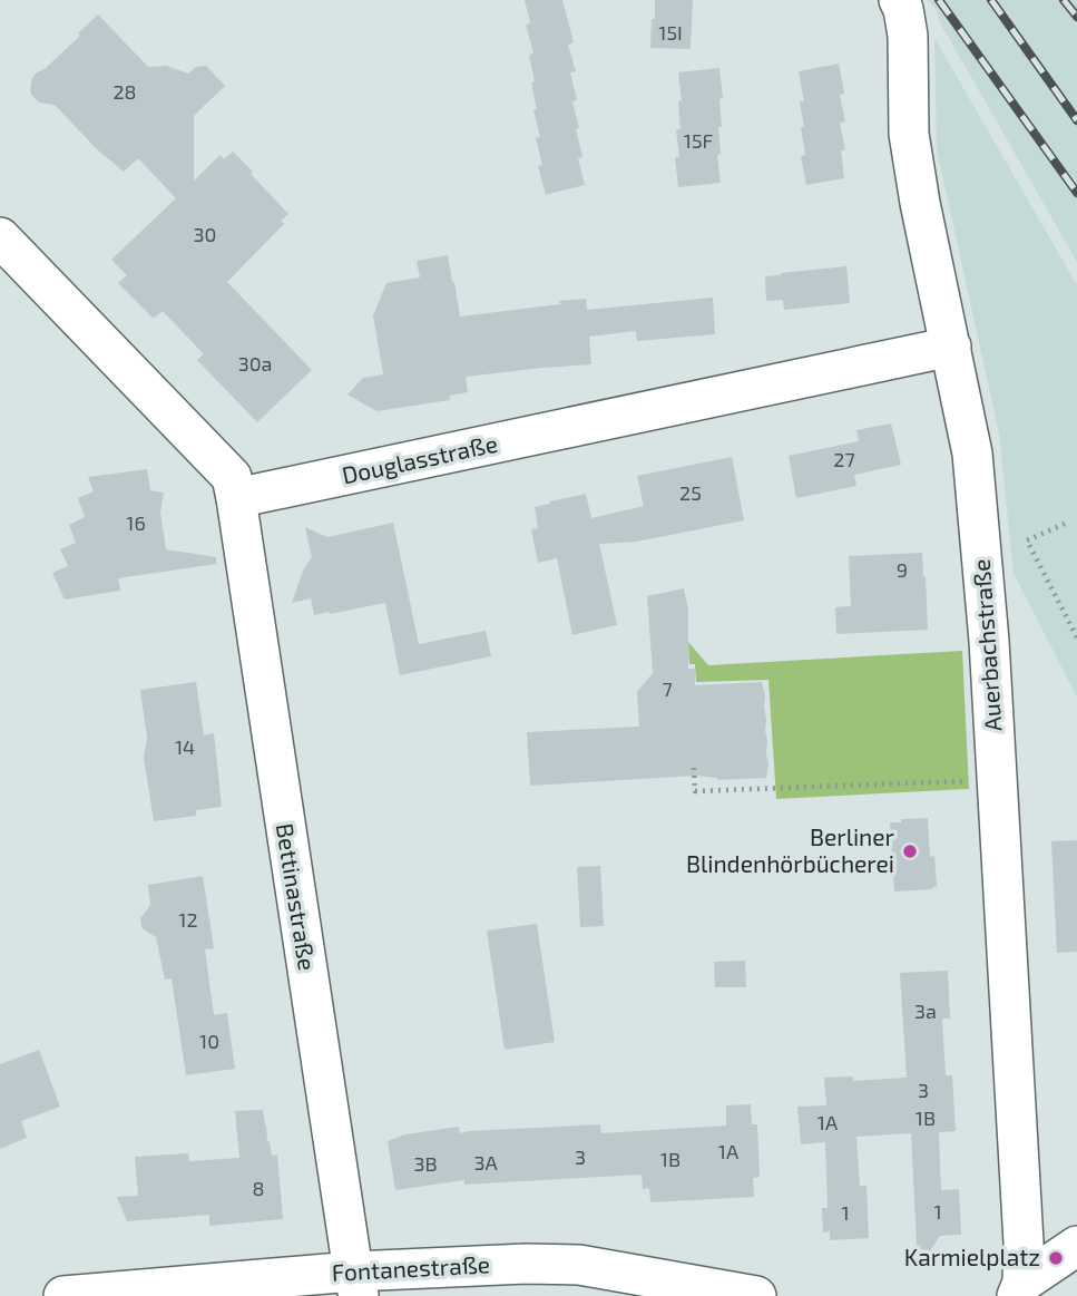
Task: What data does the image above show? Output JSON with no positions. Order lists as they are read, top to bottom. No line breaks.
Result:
{"streets":{"street":["Douglasstraße","Auerbachstraße","Bettinastraße","Fontanestraße"]},"crossings":[["Douglasstraße","Auerbachstraße"],["Douglasstraße","Bettinastraße"],["Bettinastraße","Fontanestraße"]],"places":["Berliner Blindenhörbücherei","Karmielplatz"],"house_numbers":["15I","28","15F","30","30a","27","25","16","9","7","14","12","3a","10","3","1B","1A","1A","3","1B","3A","3B","8","1","1"]}
